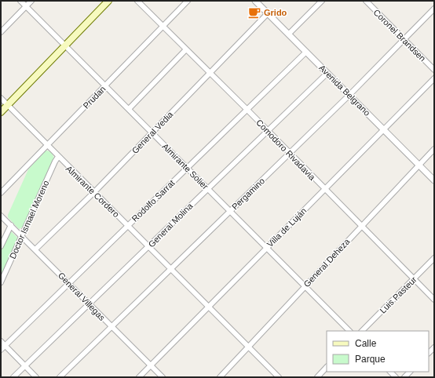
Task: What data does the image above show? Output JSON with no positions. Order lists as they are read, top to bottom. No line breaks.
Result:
{"streets":{"street":["Coronel Brandsen","Avenida Belgrano","Prudan","General Vedia","Comodoro Rivadavia","Almirante Solier","Almirante Cordero","Pergamino","Rodolfo Sarrat","Doctor Ismael Moreno","General Molina","Villa de Luján","General Deheza","Luis Pasteur","General Villegas"]},"crossings":[["Coronel Brandsen","Pergamino"],["Avenida Belgrano","General Vedia"],["Avenida Belgrano","Pergamino"],["Avenida Belgrano","Rodolfo Sarrat"],["Avenida Belgrano","General Molina"],["Avenida Belgrano","Villa de Luján"],["Avenida Belgrano","General Deheza"],["Prudan","Comodoro Rivadavia"],["Prudan","Almirante Solier"],["Prudan","Almirante Cordero"],["General Vedia","Comodoro Rivadavia"],["General Vedia","Almirante Solier"],["General Vedia","Almirante Cordero"],["General Vedia","General Villegas"],["Comodoro Rivadavia","Pergamino"],["Comodoro Rivadavia","Rodolfo Sarrat"],["Comodoro Rivadavia","General Molina"],["Comodoro Rivadavia","Villa de Luján"],["Comodoro Rivadavia","General Deheza"],["Comodoro Rivadavia","Luis Pasteur"],["Almirante Solier","Pergamino"],["Almirante Solier","Rodolfo Sarrat"],["Almirante Solier","General Molina"],["Almirante Solier","Villa de Luján"],["Almirante Solier","General Deheza"],["Almirante Cordero","Pergamino"],["Almirante Cordero","Rodolfo Sarrat"],["Almirante Cordero","Doctor Ismael Moreno"],["Almirante Cordero","General Molina"],["Almirante Cordero","Villa de Luján"],["Almirante Cordero","General Deheza"],["Pergamino","General Villegas"],["Rodolfo Sarrat","General Villegas"],["Doctor Ismael Moreno","General Villegas"],["General Molina","General Villegas"],["Villa de Luján","General Villegas"]],"places":{"cafe":["Grido"]},"legend":["Calle","Parque"]}
